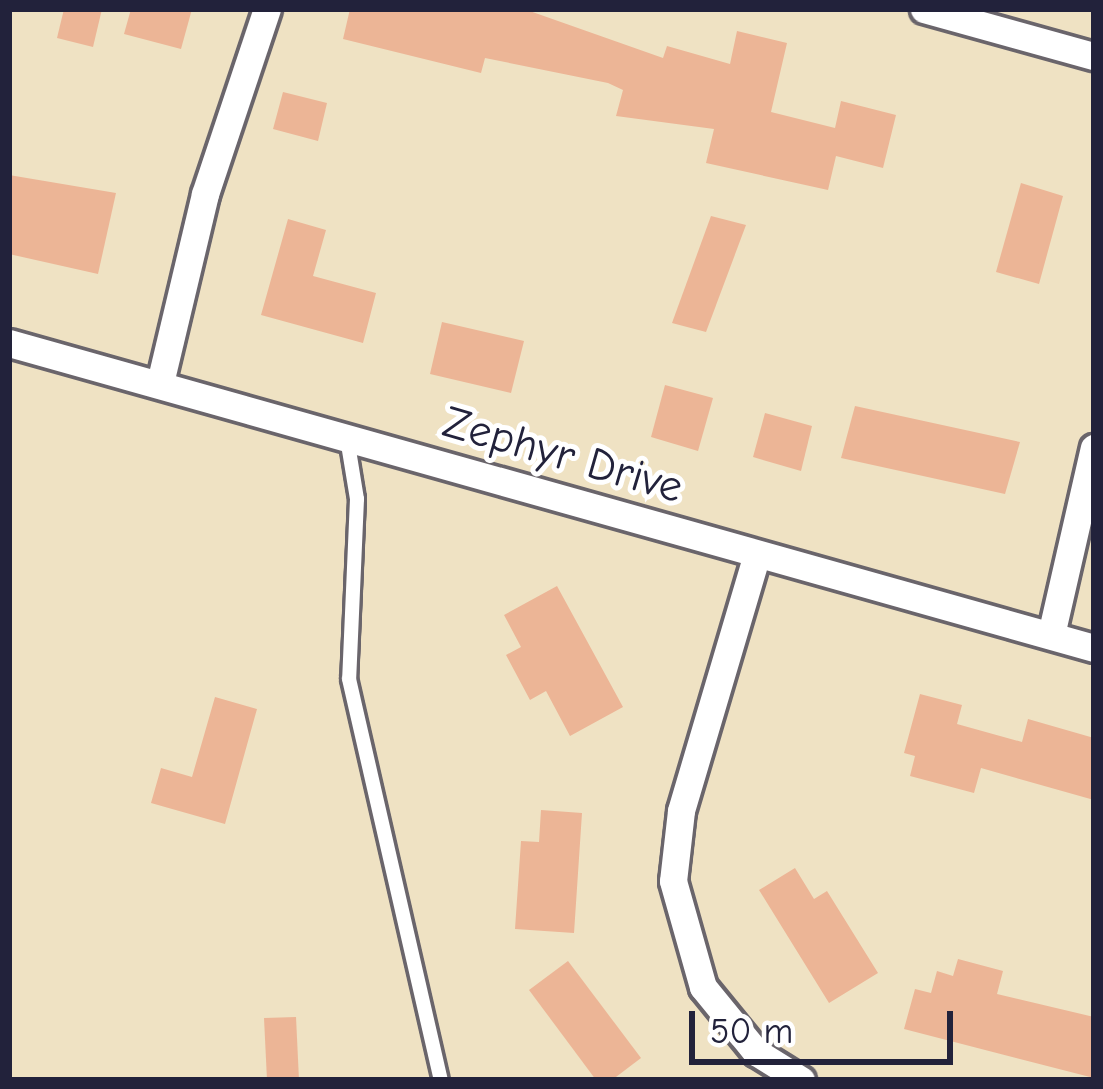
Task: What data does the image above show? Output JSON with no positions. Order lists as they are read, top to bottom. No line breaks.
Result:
{"streets":{"street":["Zephyr Drive"]},"scale_bar":"50 m"}
